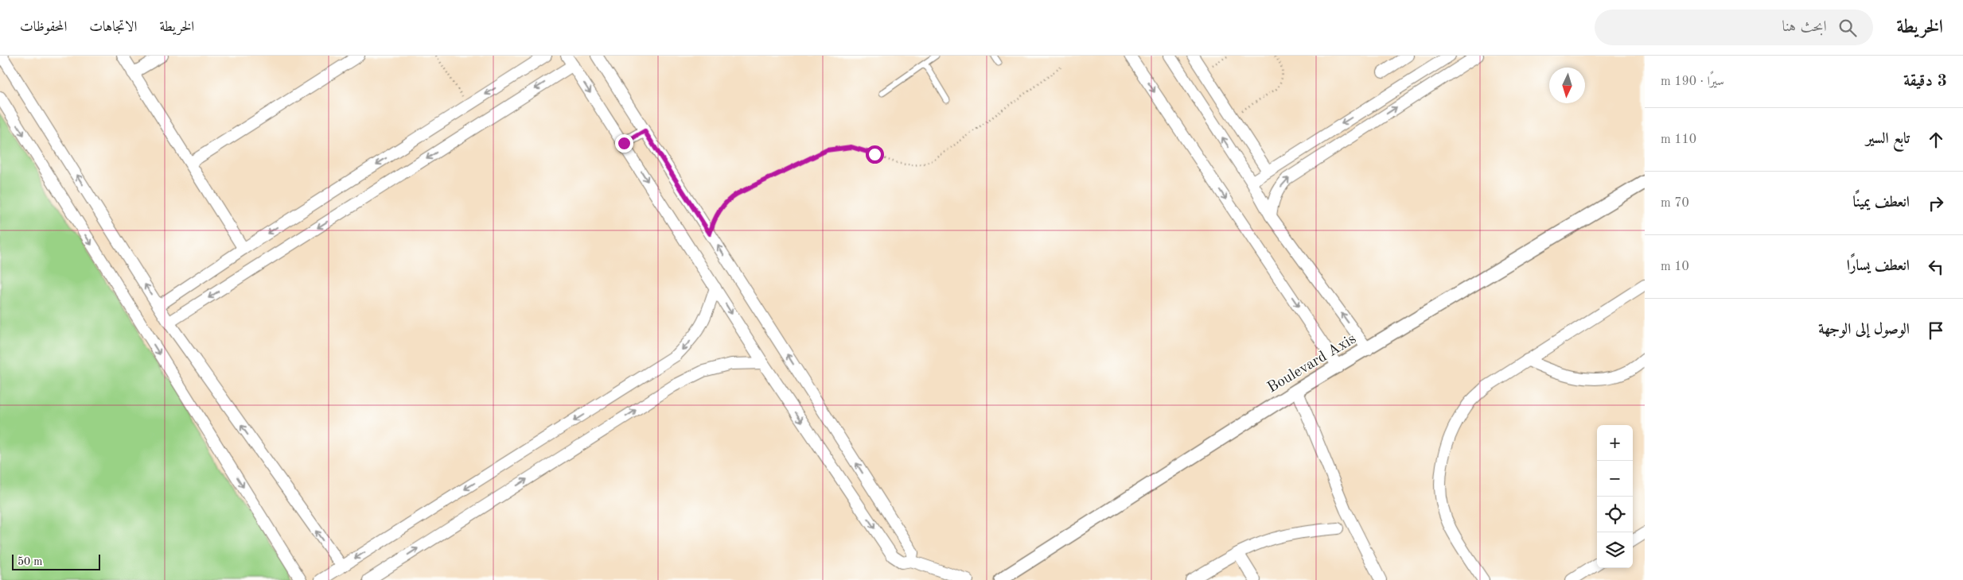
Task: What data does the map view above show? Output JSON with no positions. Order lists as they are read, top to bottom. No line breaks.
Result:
{"streets":{"street":["Boulevard Axis"]},"scale_bar":"50 m","north":"bottom","page":{"header":"الخريطة","search":"ابحث هنا","nav":["الخريطة","الاتجاهات","المحفوظات"],"heading":["3 دقيقة","سيرًا · 190 m"],"list":[["تابع السير","110 m"],["انعطف يمينًا","70 m"],["انعطف يسارًا","10 m"],"الوصول إلى الوجهة"],"map_buttons":["+","−"],"scale":"50 m"}}
